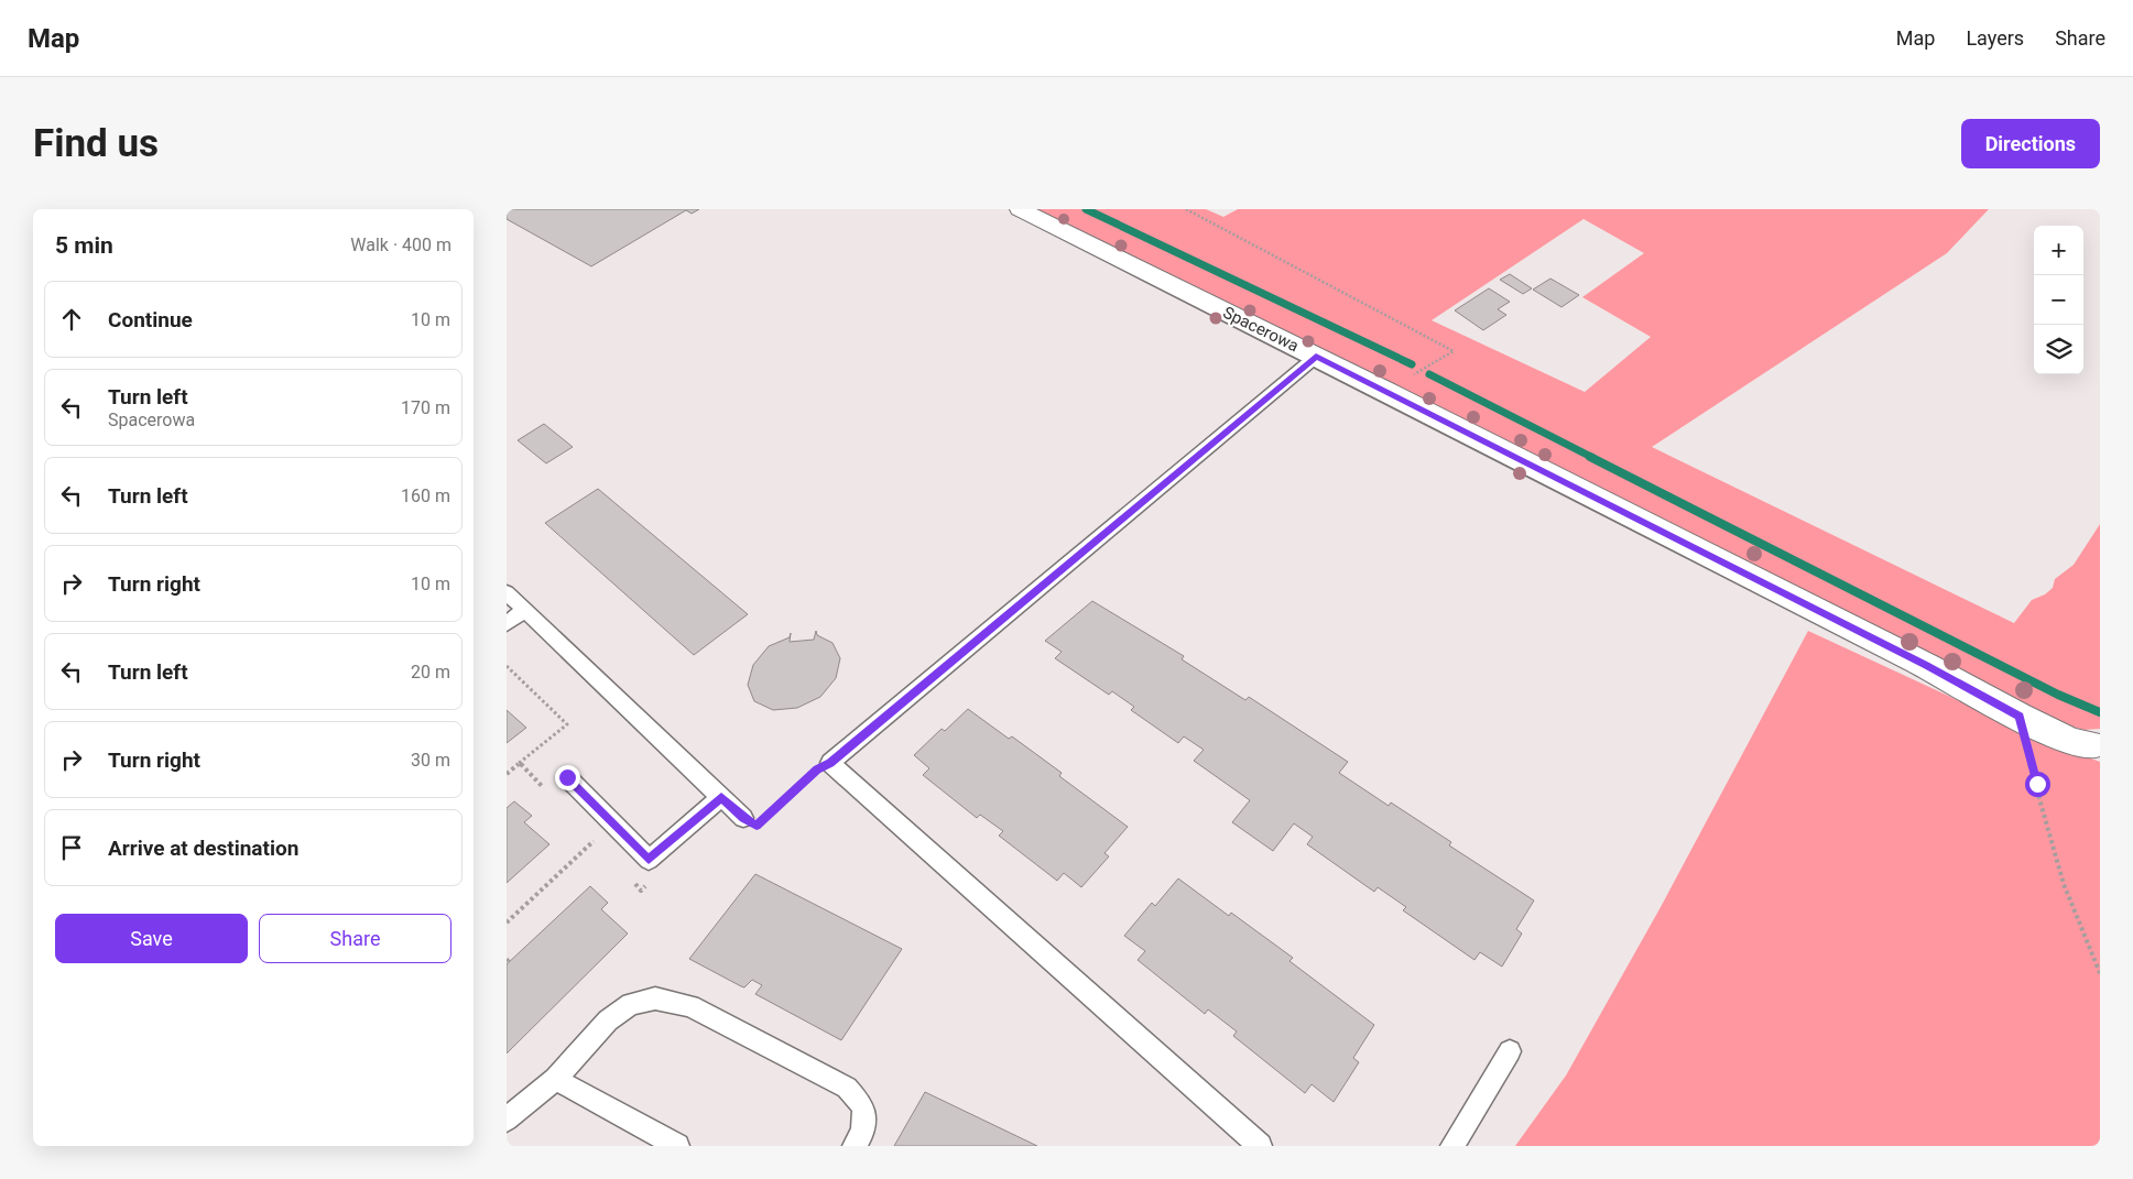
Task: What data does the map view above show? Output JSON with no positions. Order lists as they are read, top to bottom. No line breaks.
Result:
{"streets":{"street":["Spacerowa"]},"page":{"header":"Map","nav":["Map","Layers","Share"],"buttons":["Directions",["Save","Share"]],"title":"Find us","heading":["5 min","Walk · 400 m"],"map_buttons":["+","−"],"list":[["Continue","10 m"],["Turn left","Spacerowa","170 m"],["Turn left","160 m"],["Turn right","10 m"],["Turn left","20 m"],["Turn right","30 m"],"Arrive at destination"]}}
